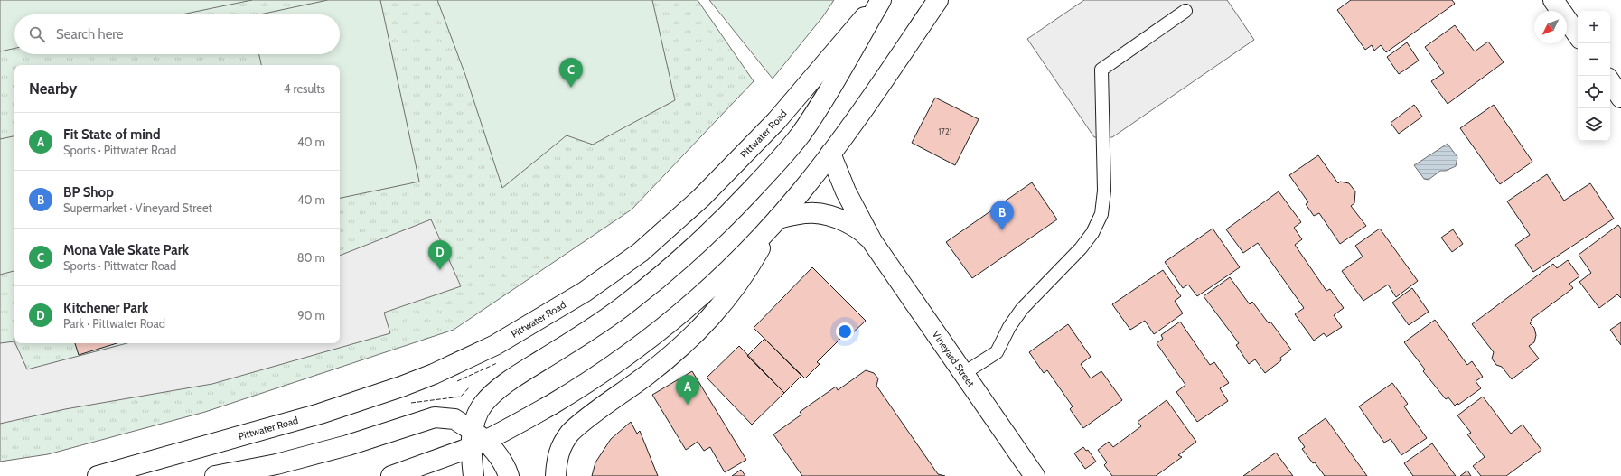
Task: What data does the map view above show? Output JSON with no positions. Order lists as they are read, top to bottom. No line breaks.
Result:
{"streets":{"main road":["Pittwater Road","Vineyard Street"]},"house_numbers":["1721"],"north":"bottom left","page":{"map_buttons":["+","−"],"search":"Search here","pins":["C","B","D","A"],"heading":["Nearby","4 results"],"list":[{"mark":"A","name":"Fit State of mind","note":"Sports · Pittwater Road","value":"40 m"},{"mark":"B","name":"BP Shop","note":"Supermarket · Vineyard Street","value":"40 m"},{"mark":"C","name":"Mona Vale Skate Park","note":"Sports · Pittwater Road","value":"80 m"},{"mark":"D","name":"Kitchener Park","note":"Park · Pittwater Road","value":"90 m"}]}}
